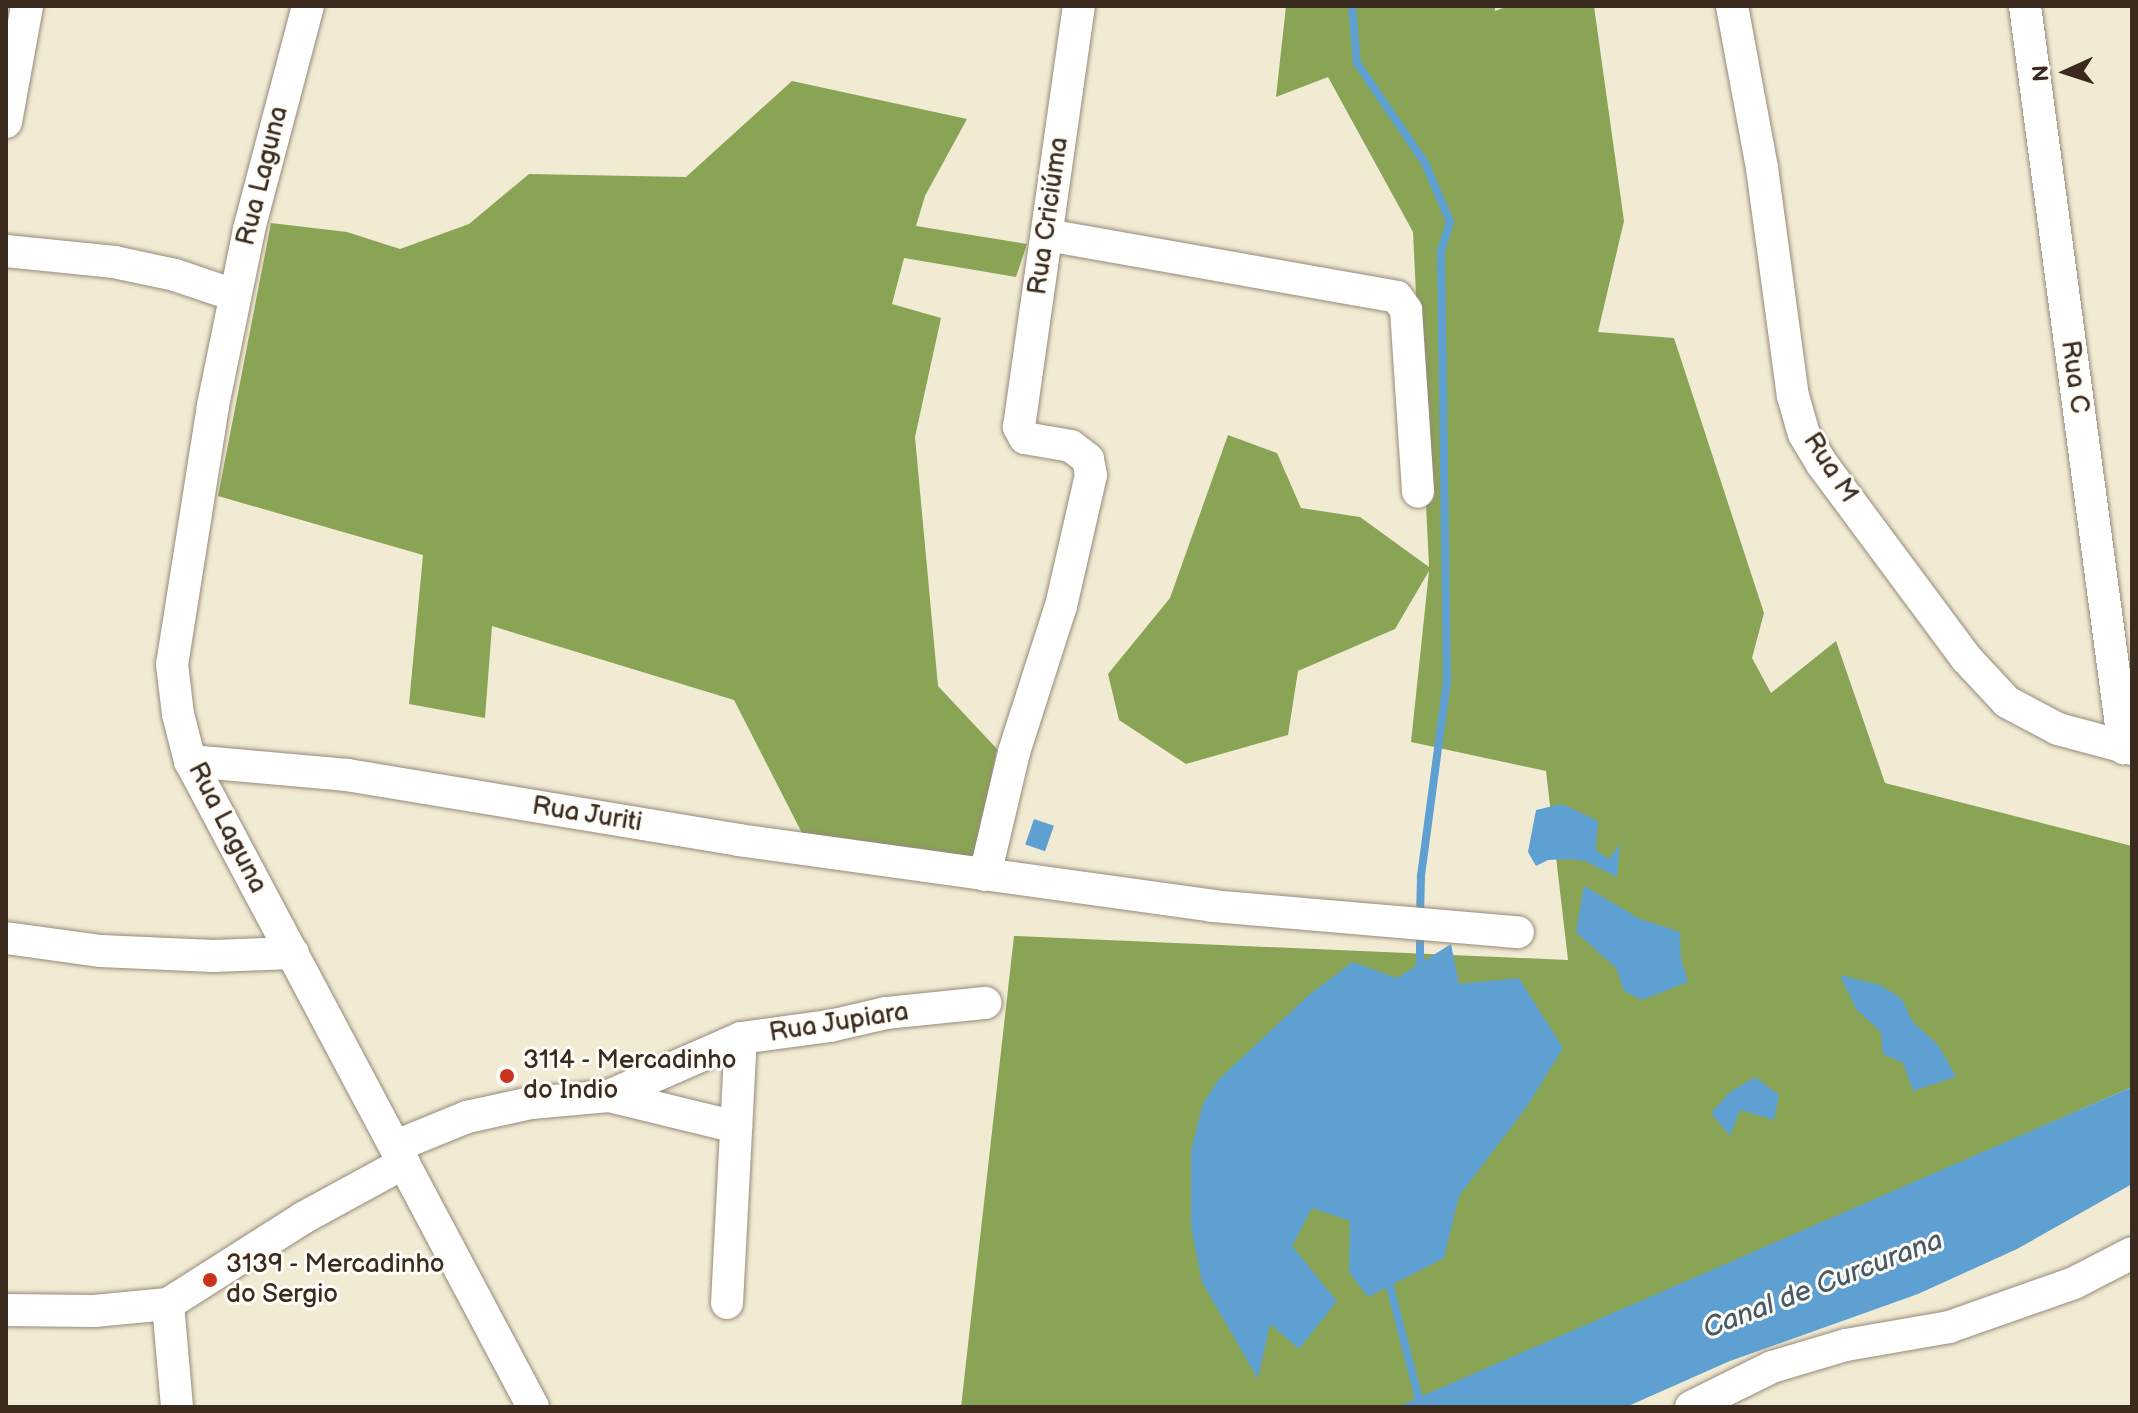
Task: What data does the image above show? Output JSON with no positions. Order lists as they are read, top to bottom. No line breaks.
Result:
{"streets":{"street":["Rua Laguna","Rua Criciúma","Rua C","Rua M","Rua Juriti","Rua Jupiara"]},"crossings":[["Rua Laguna","Rua Juriti"],["Rua Laguna","Rua Jupiara"],["Rua Criciúma","Rua Juriti"],["Rua C","Rua M"]],"water":["Canal de Curcurana"],"places":["3114 - Mercadinho do Indio","3139 - Mercadinho do Sergio"],"north":"left"}
